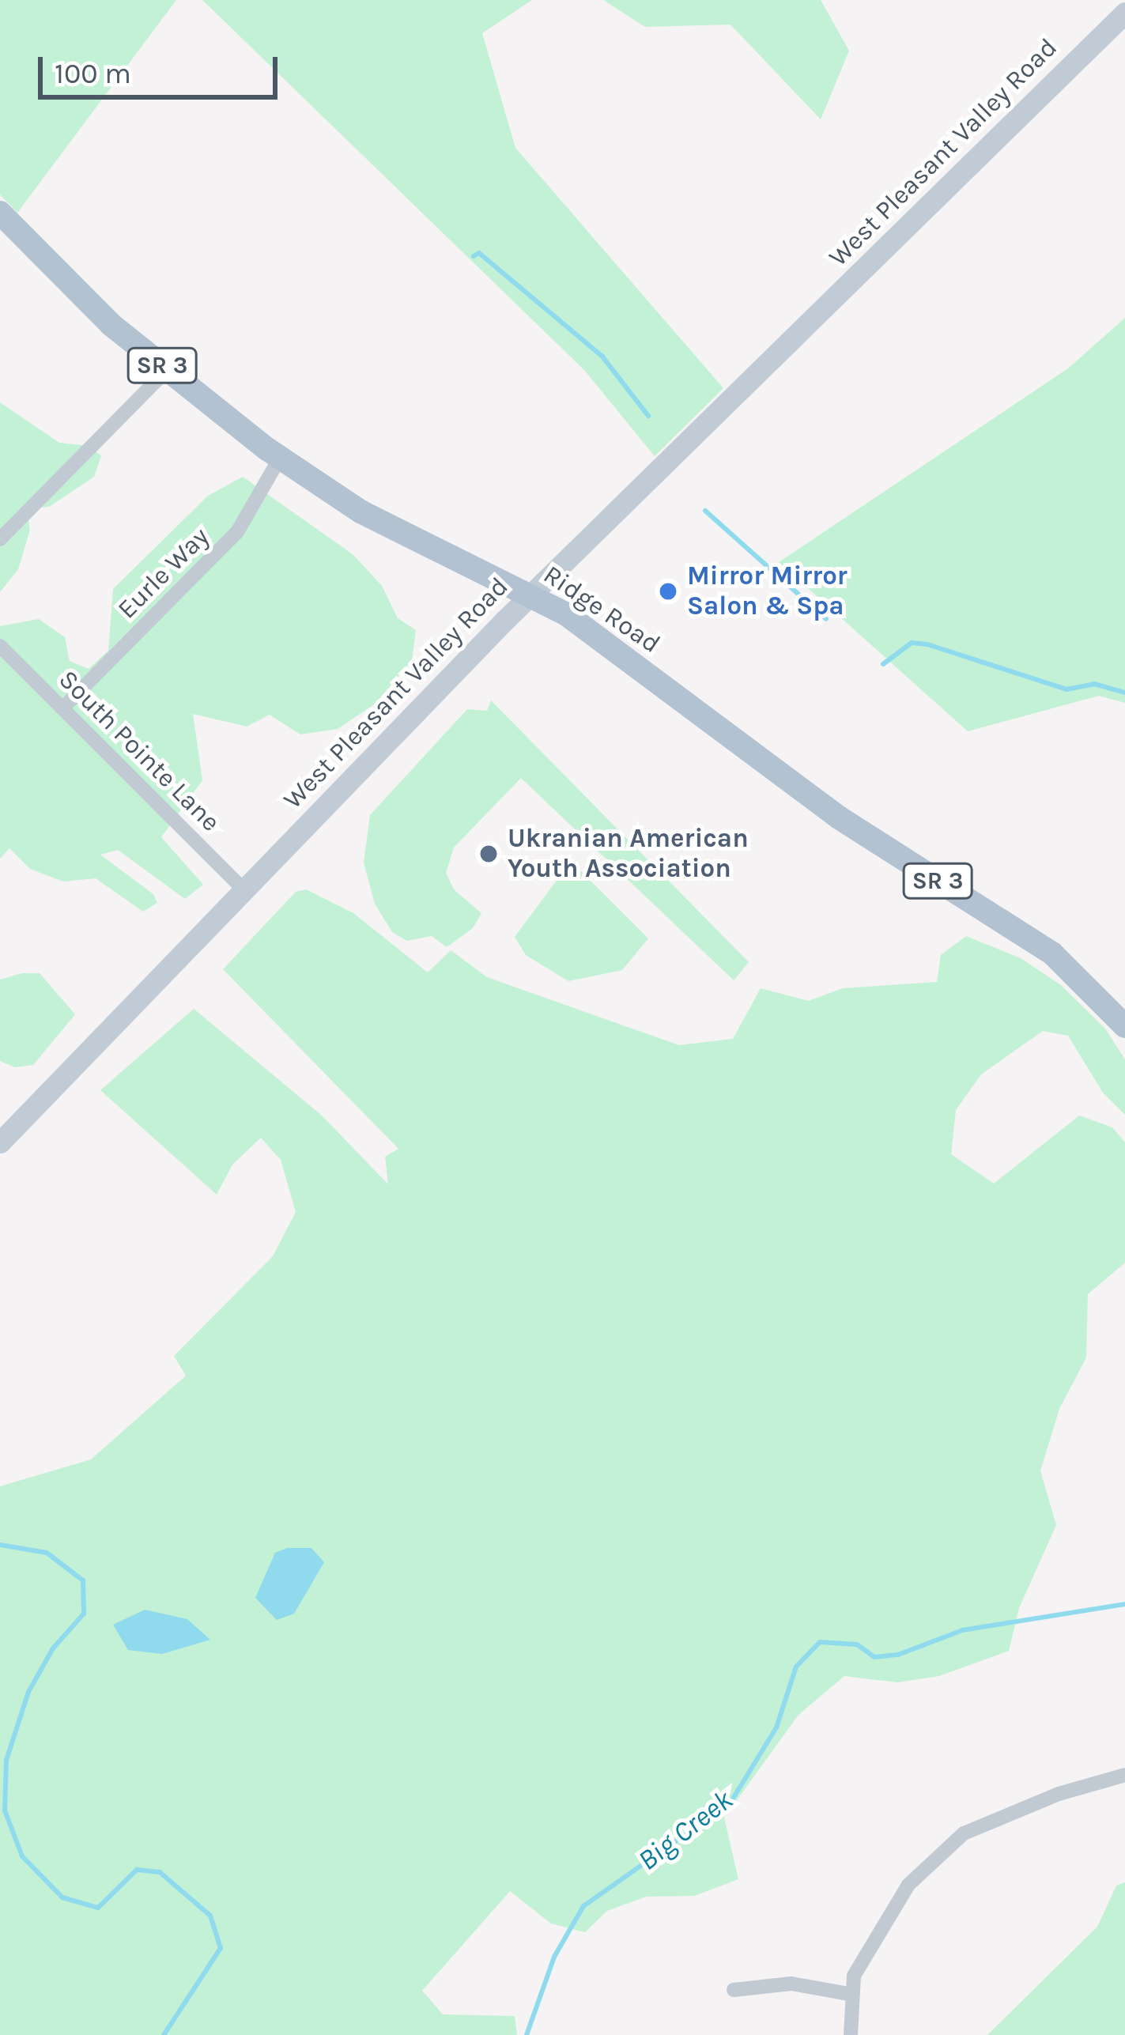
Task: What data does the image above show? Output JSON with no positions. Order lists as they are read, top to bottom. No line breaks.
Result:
{"streets":{"main road":["West Pleasant Valley Road","SR 3","Ridge Road"],"street":["Eurle Way","South Pointe Lane"]},"crossings":[["West Pleasant Valley Road","Ridge Road"],["West Pleasant Valley Road","South Pointe Lane"],["Eurle Way","Ridge Road"],["Eurle Way","South Pointe Lane"]],"water":["Big Creek"],"places":["Mirror Mirror Salon & Spa","Ukranian American Youth Association"],"scale_bar":"100 m"}
